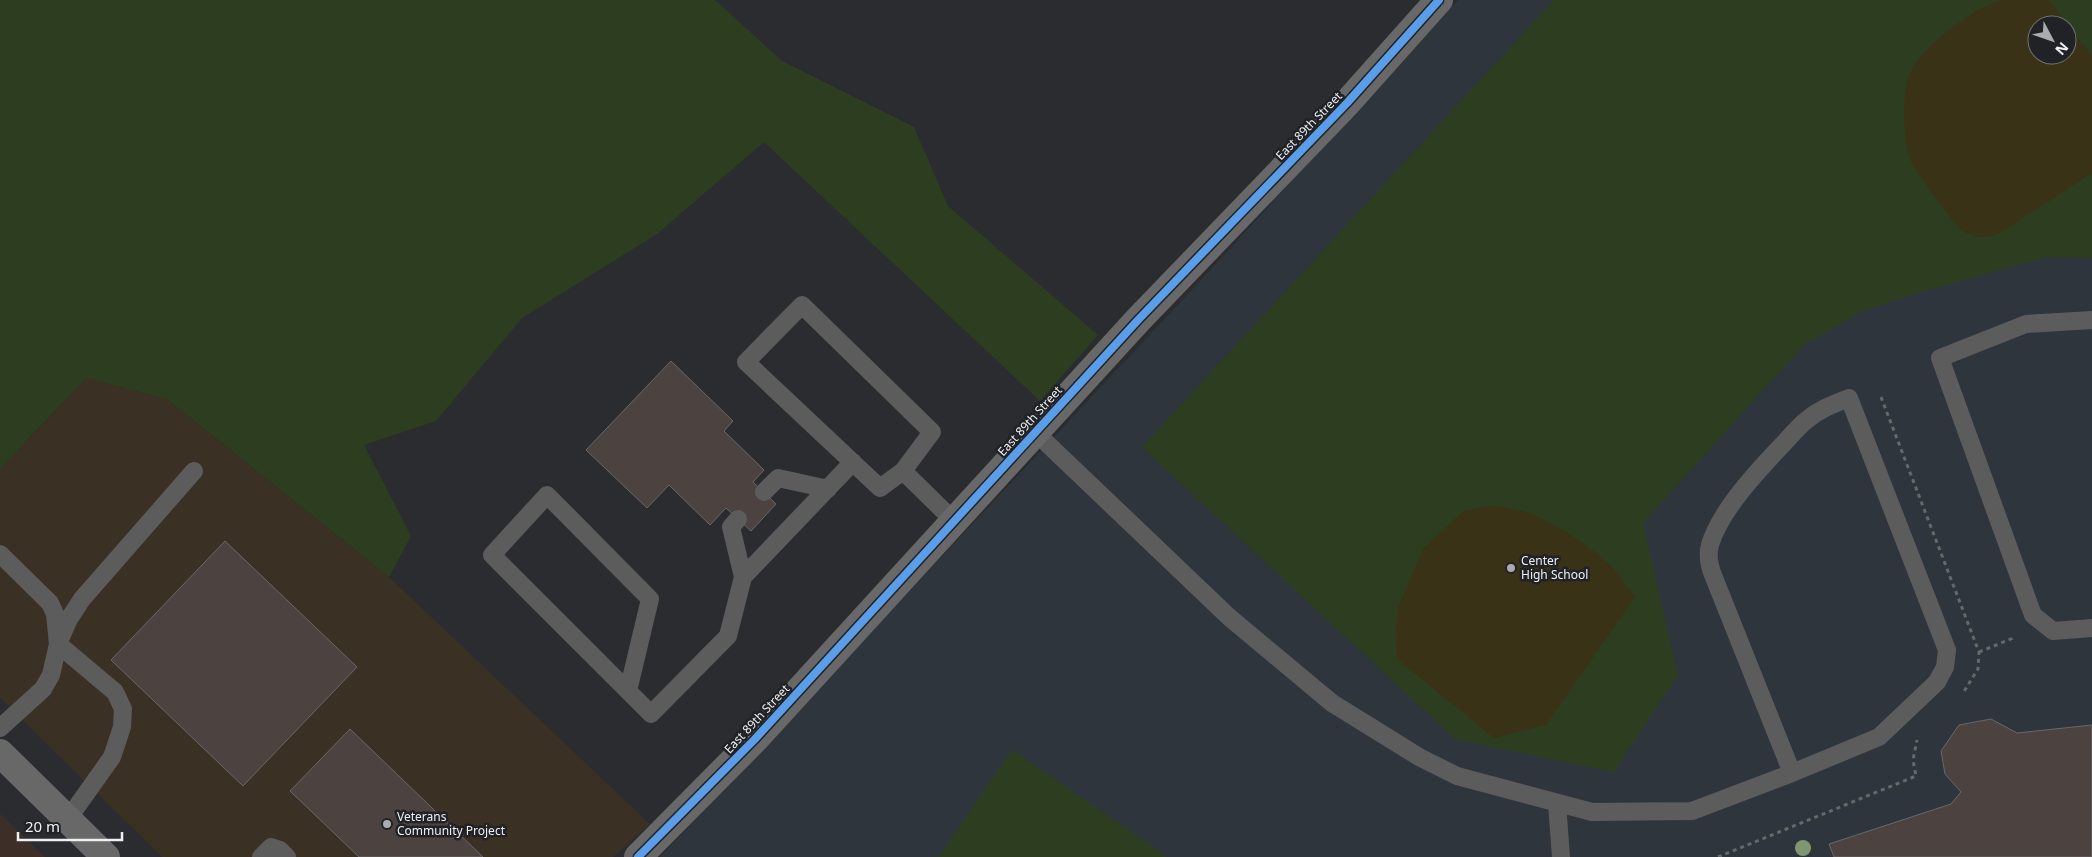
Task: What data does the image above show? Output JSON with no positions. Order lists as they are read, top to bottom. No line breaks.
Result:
{"streets":{"street":["East 89th Street"]},"places":["Center High School","Veterans Community Project"],"scale_bar":"20 m","north":"bottom right"}
